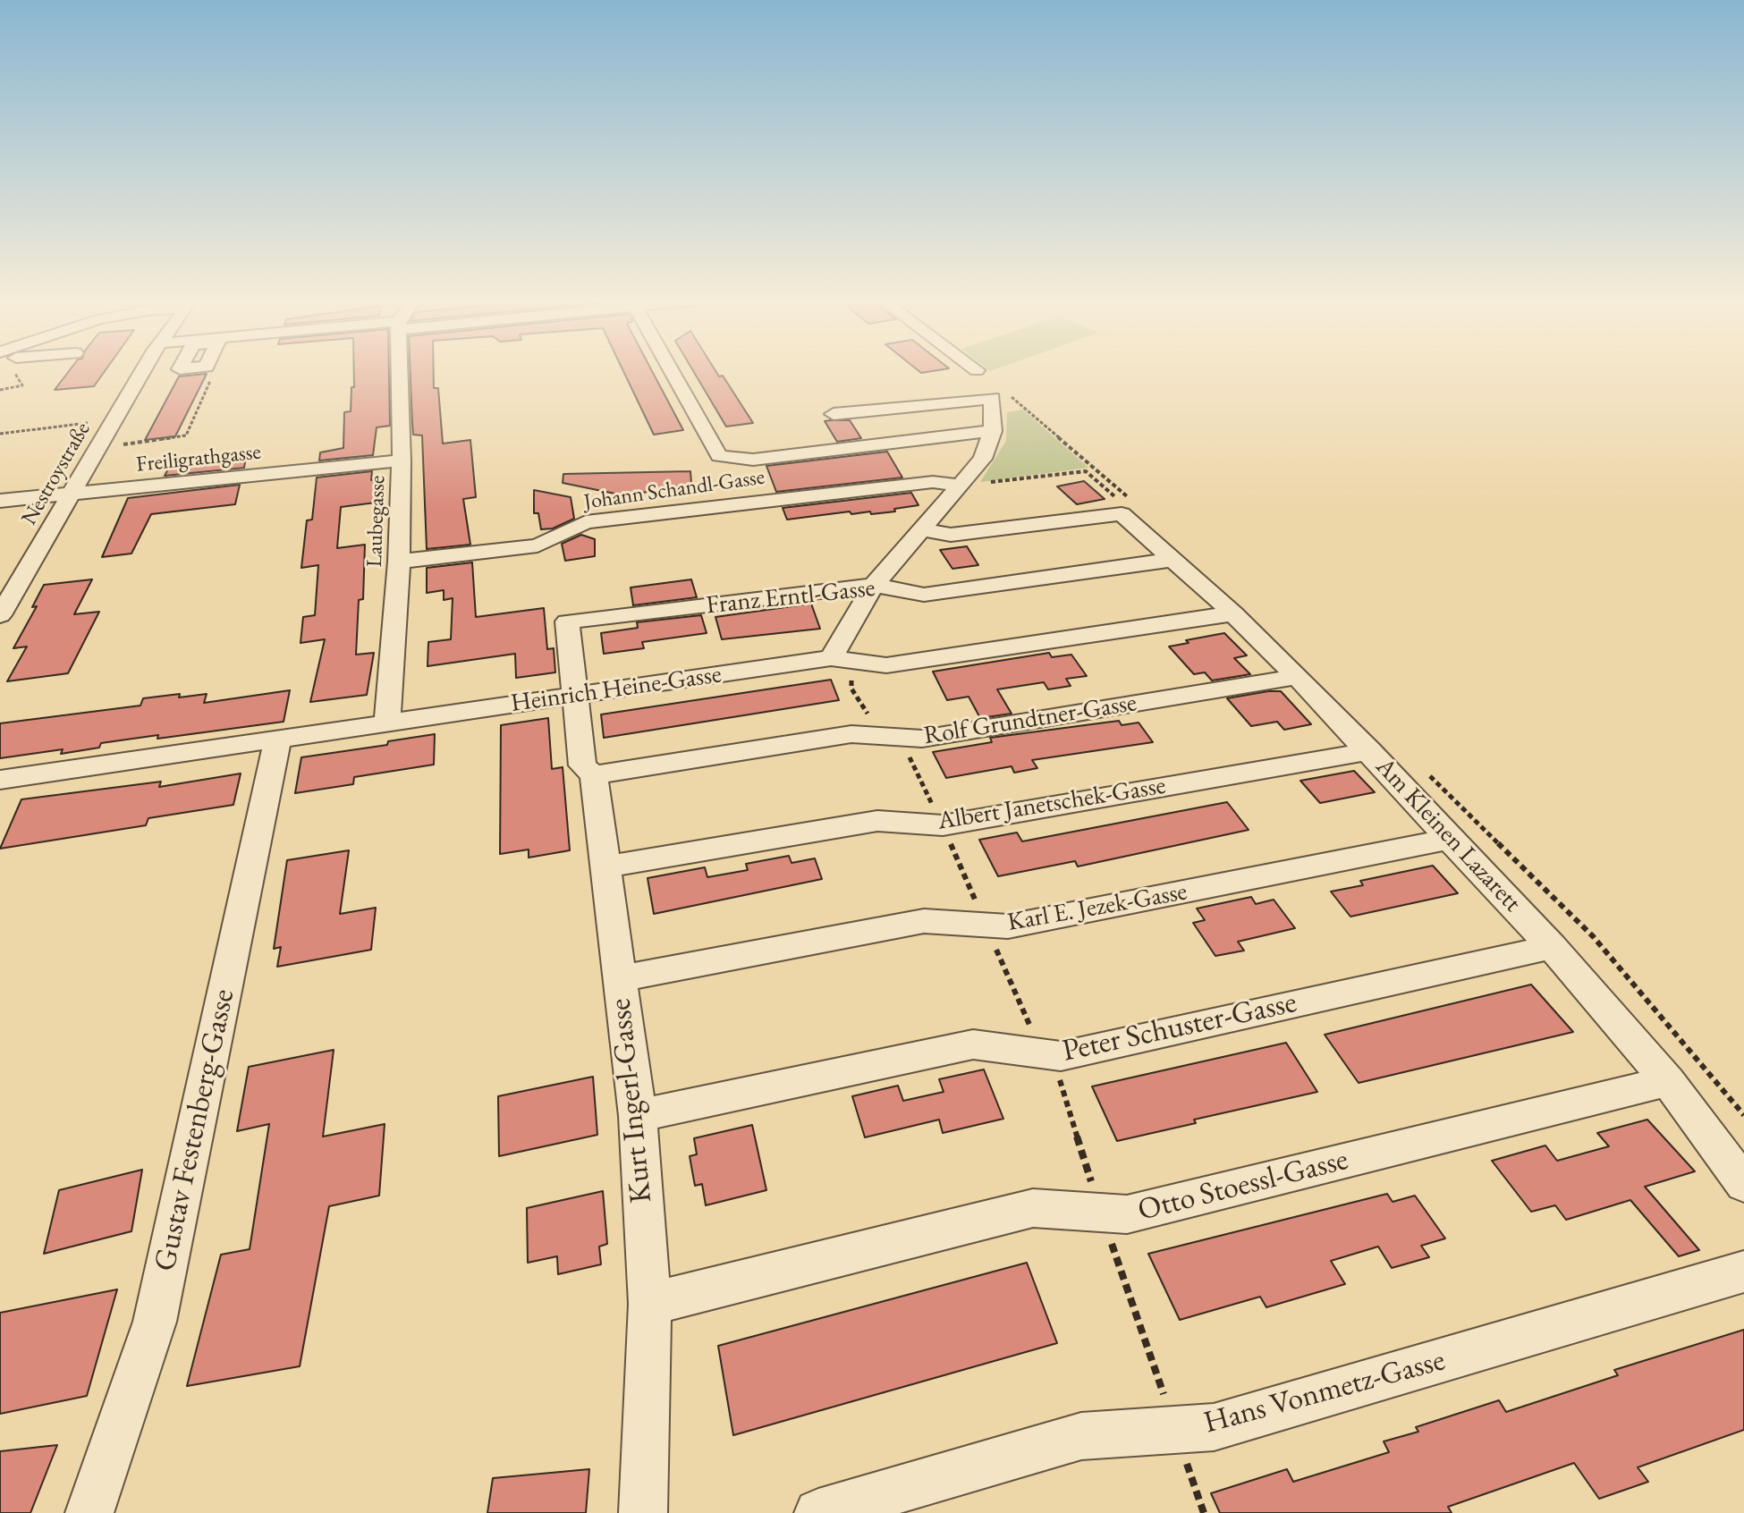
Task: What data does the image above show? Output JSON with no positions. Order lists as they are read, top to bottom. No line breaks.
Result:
{"streets":{"street":["Freiligrathgasse","Nestroystraße","Johann Schandl-Gasse","Laubegasse","Franz Erntl-Gasse","Heinrich Heine-Gasse","Rolf Grundtner-Gasse","Albert Janetschek-Gasse","Am Kleinen Lazarett","Karl E. Jezek-Gasse","Peter Schuster-Gasse","Kurt Ingerl-Gasse","Gustav Festenberg-Gasse","Otto Stoessl-Gasse","Hans Vonmetz-Gasse"]},"crossings":[["Freiligrathgasse","Nestroystraße"],["Freiligrathgasse","Laubegasse"],["Johann Schandl-Gasse","Laubegasse"],["Laubegasse","Heinrich Heine-Gasse"],["Franz Erntl-Gasse","Heinrich Heine-Gasse"],["Franz Erntl-Gasse","Am Kleinen Lazarett"],["Franz Erntl-Gasse","Kurt Ingerl-Gasse"],["Heinrich Heine-Gasse","Am Kleinen Lazarett"],["Heinrich Heine-Gasse","Kurt Ingerl-Gasse"],["Heinrich Heine-Gasse","Gustav Festenberg-Gasse"],["Rolf Grundtner-Gasse","Am Kleinen Lazarett"],["Rolf Grundtner-Gasse","Kurt Ingerl-Gasse"],["Albert Janetschek-Gasse","Am Kleinen Lazarett"],["Albert Janetschek-Gasse","Kurt Ingerl-Gasse"],["Am Kleinen Lazarett","Karl E. Jezek-Gasse"],["Am Kleinen Lazarett","Peter Schuster-Gasse"],["Am Kleinen Lazarett","Otto Stoessl-Gasse"],["Karl E. Jezek-Gasse","Kurt Ingerl-Gasse"],["Peter Schuster-Gasse","Kurt Ingerl-Gasse"],["Kurt Ingerl-Gasse","Otto Stoessl-Gasse"]]}
